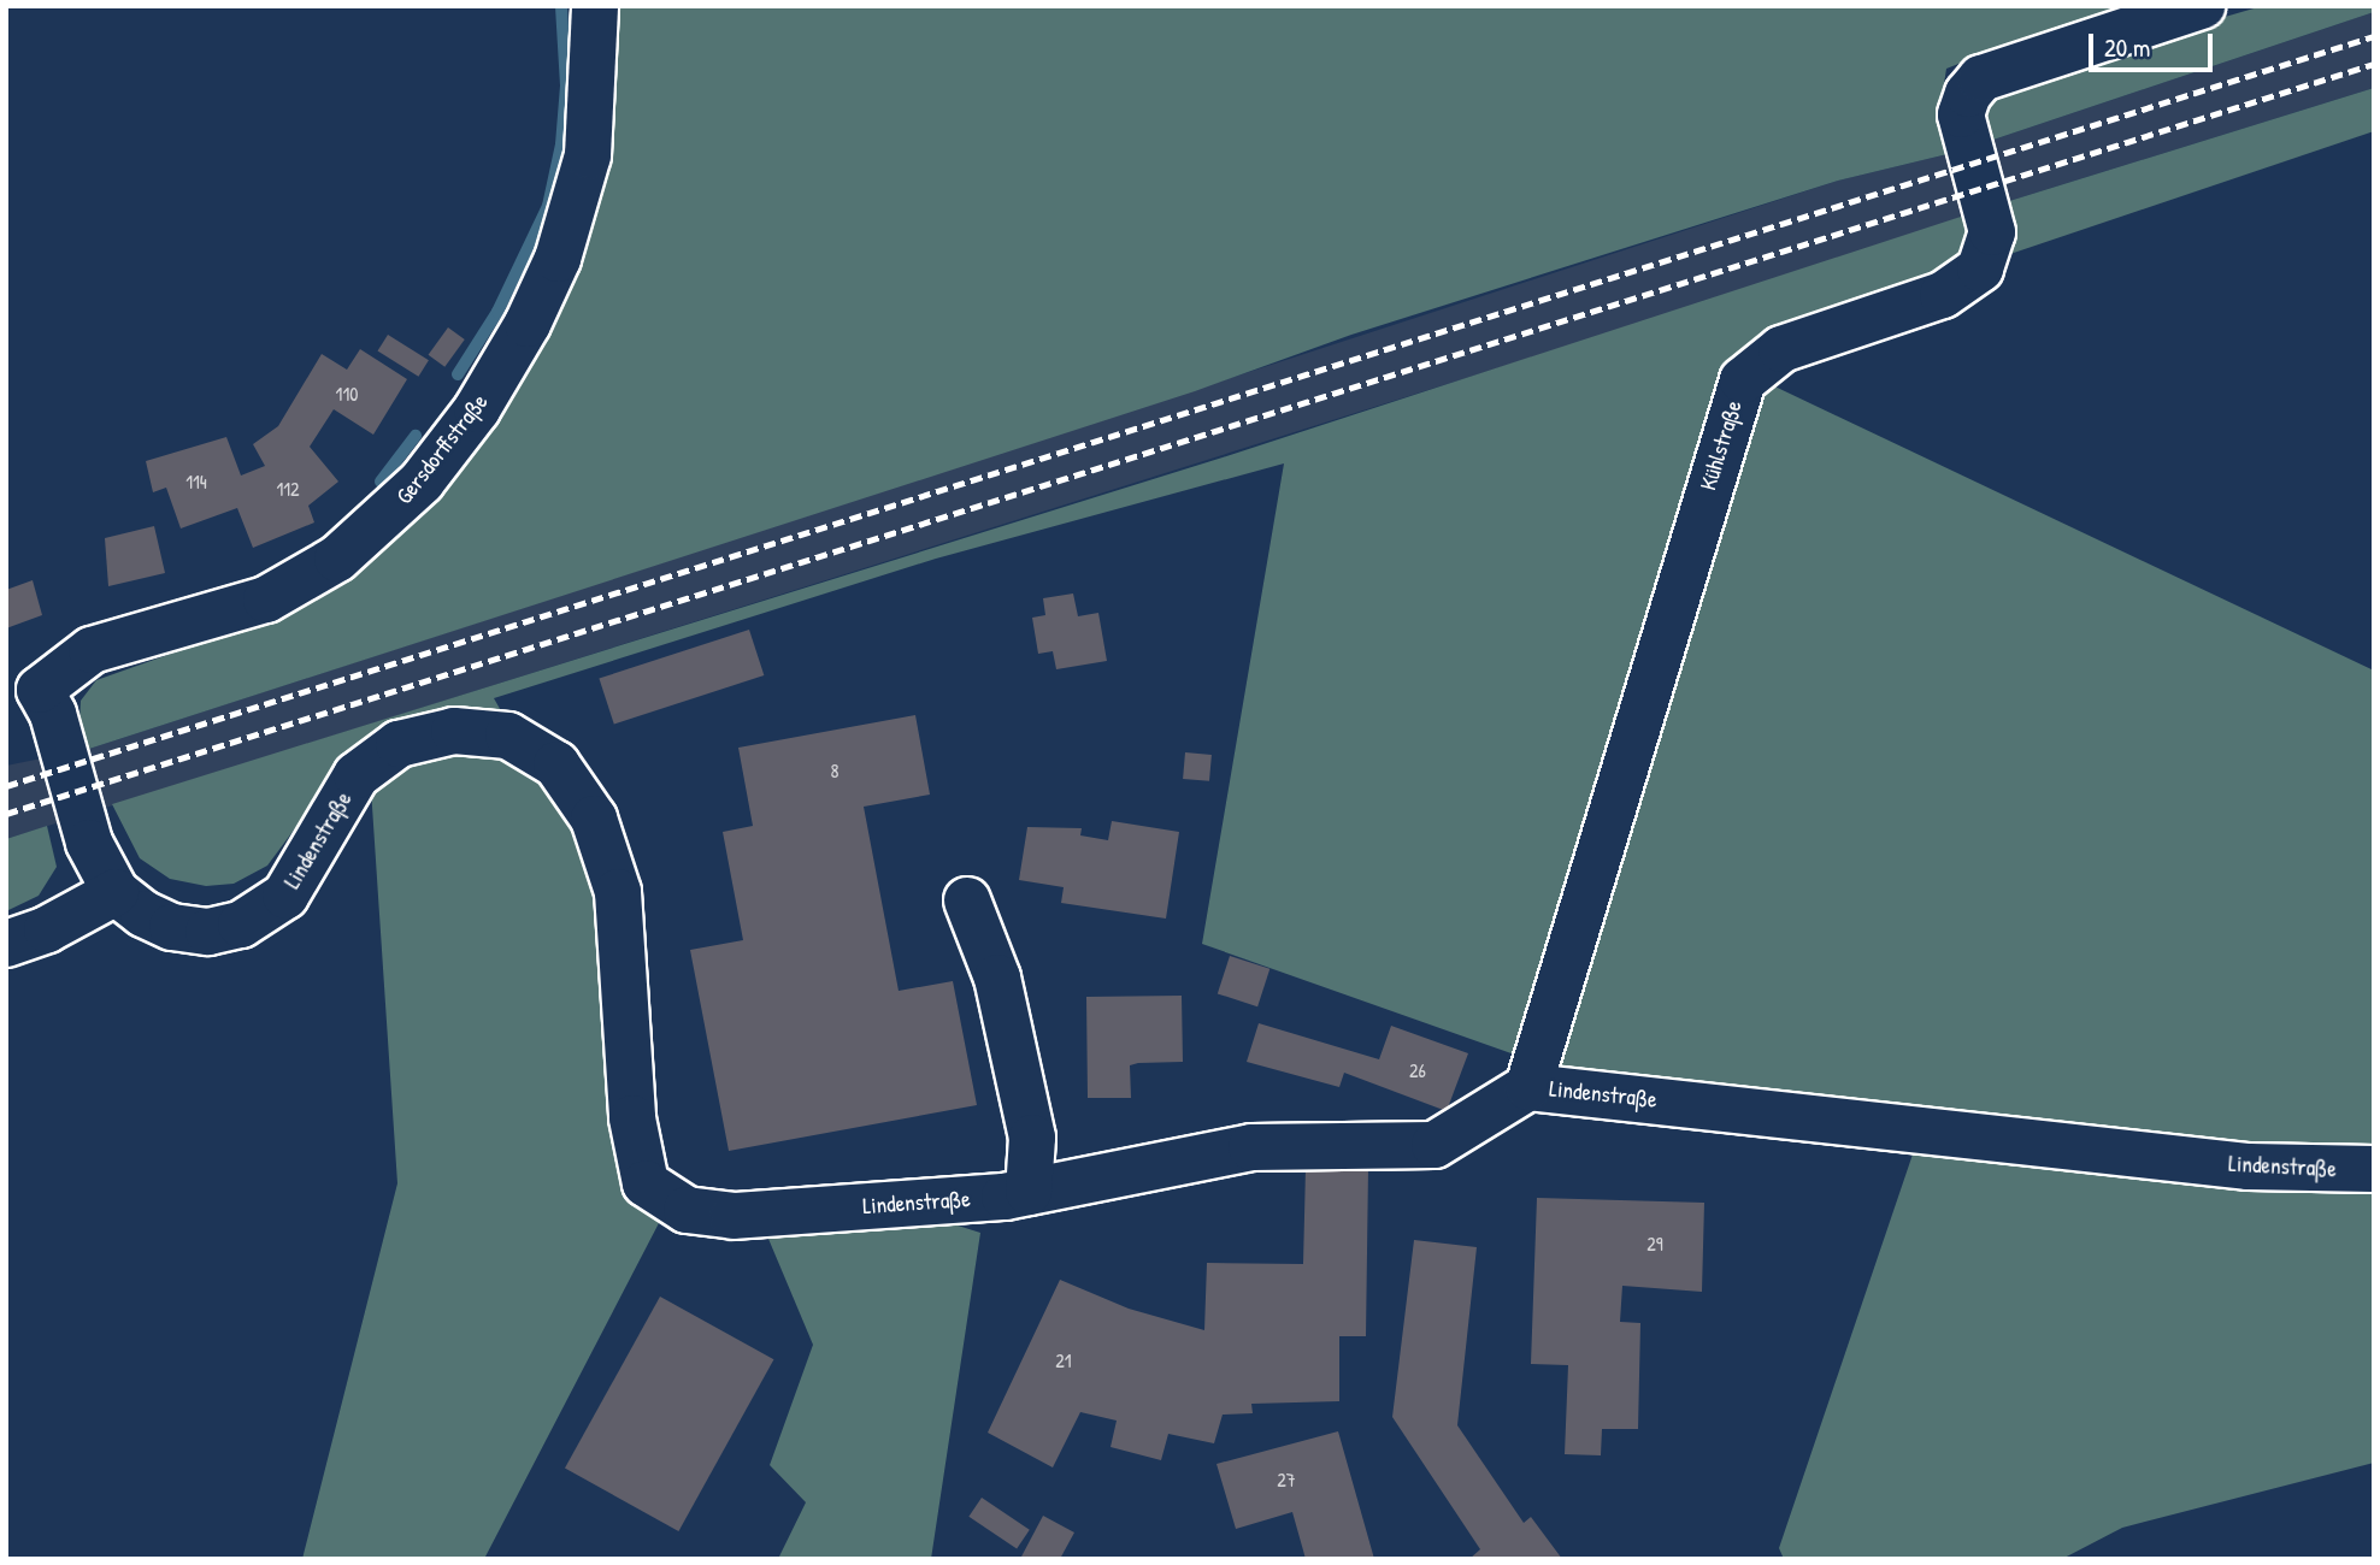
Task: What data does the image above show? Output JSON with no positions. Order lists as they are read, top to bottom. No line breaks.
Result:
{"streets":{"street":["Kühlstraße","Gersdorffstraße","Lindenstraße"]},"crossings":[["Kühlstraße","Lindenstraße"],["Gersdorffstraße","Lindenstraße"]],"house_numbers":["110","114","112","8","26","29","21","27"],"scale_bar":"20 m"}
